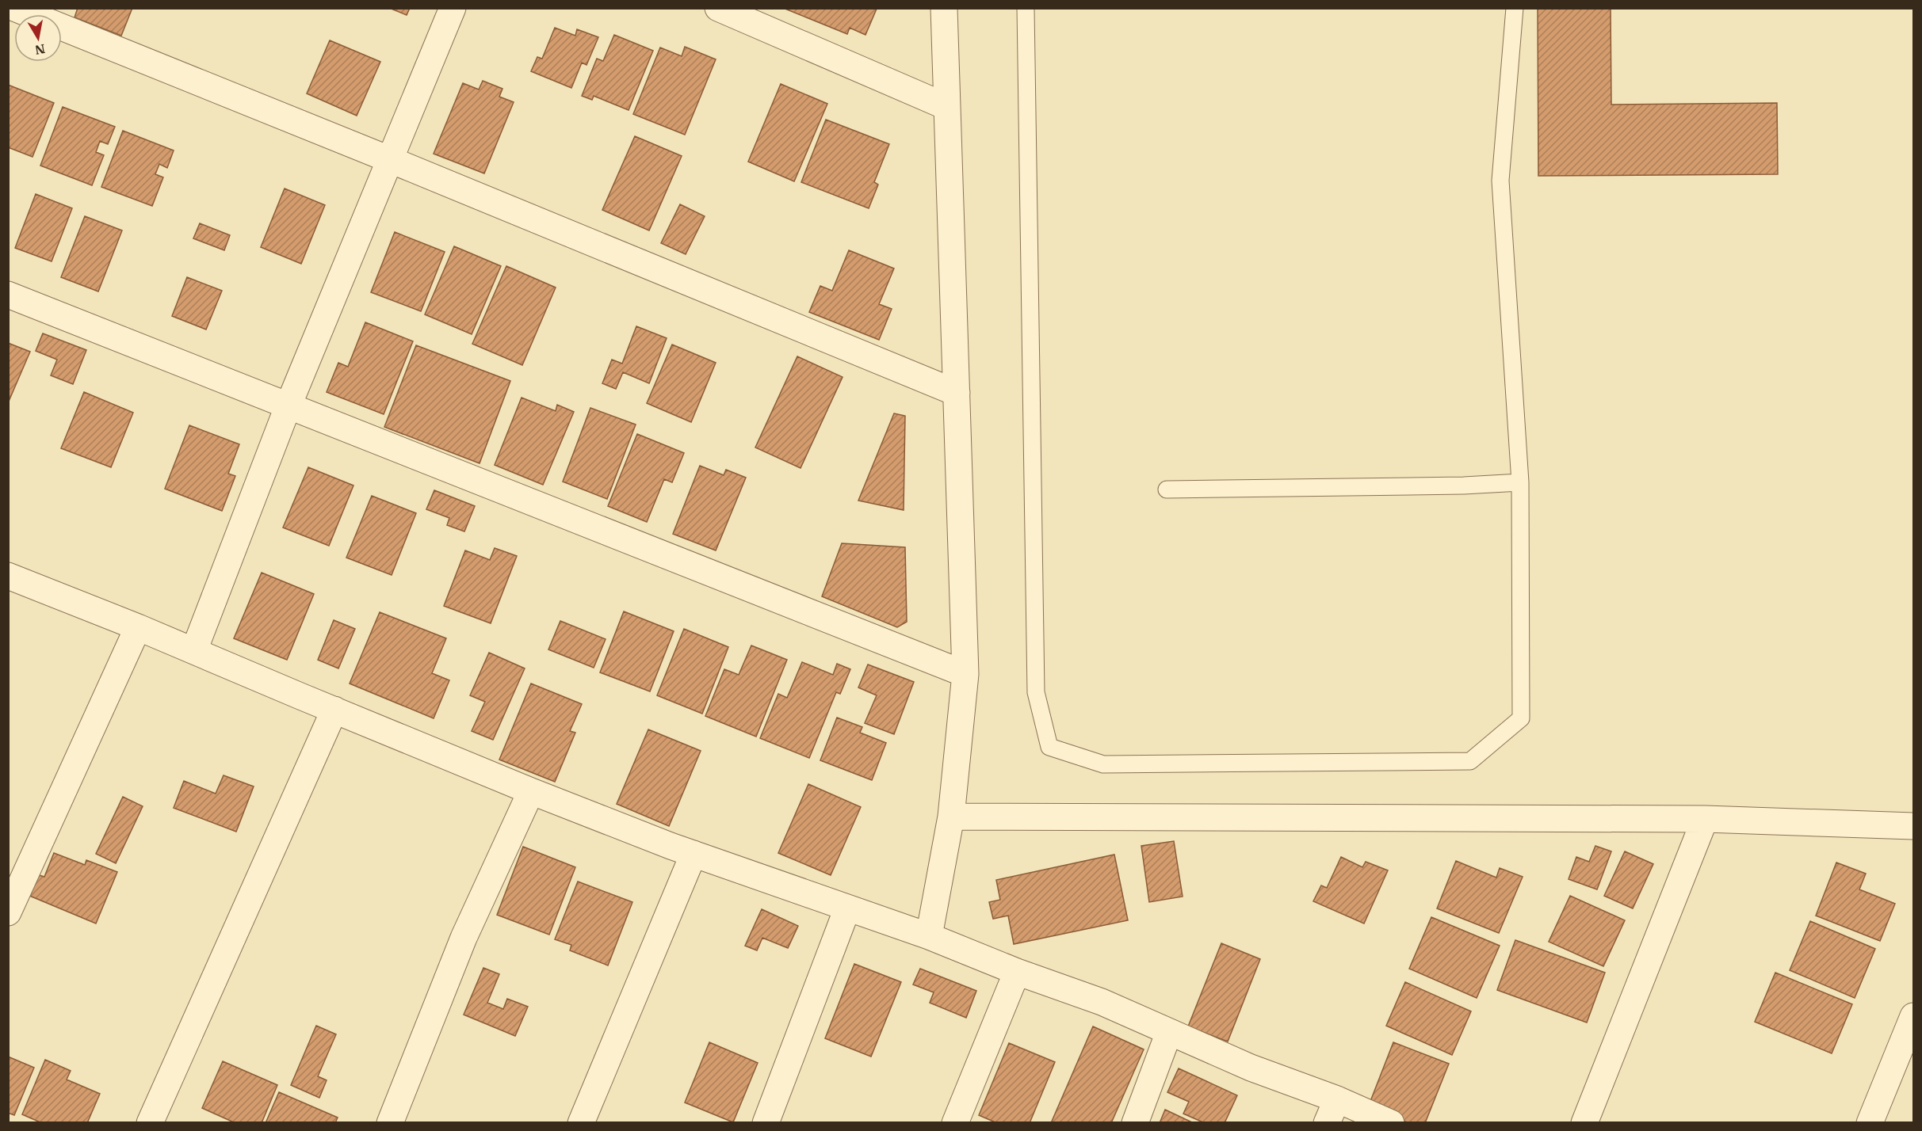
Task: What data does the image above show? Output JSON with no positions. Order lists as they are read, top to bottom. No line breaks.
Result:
{"north":"bottom"}
